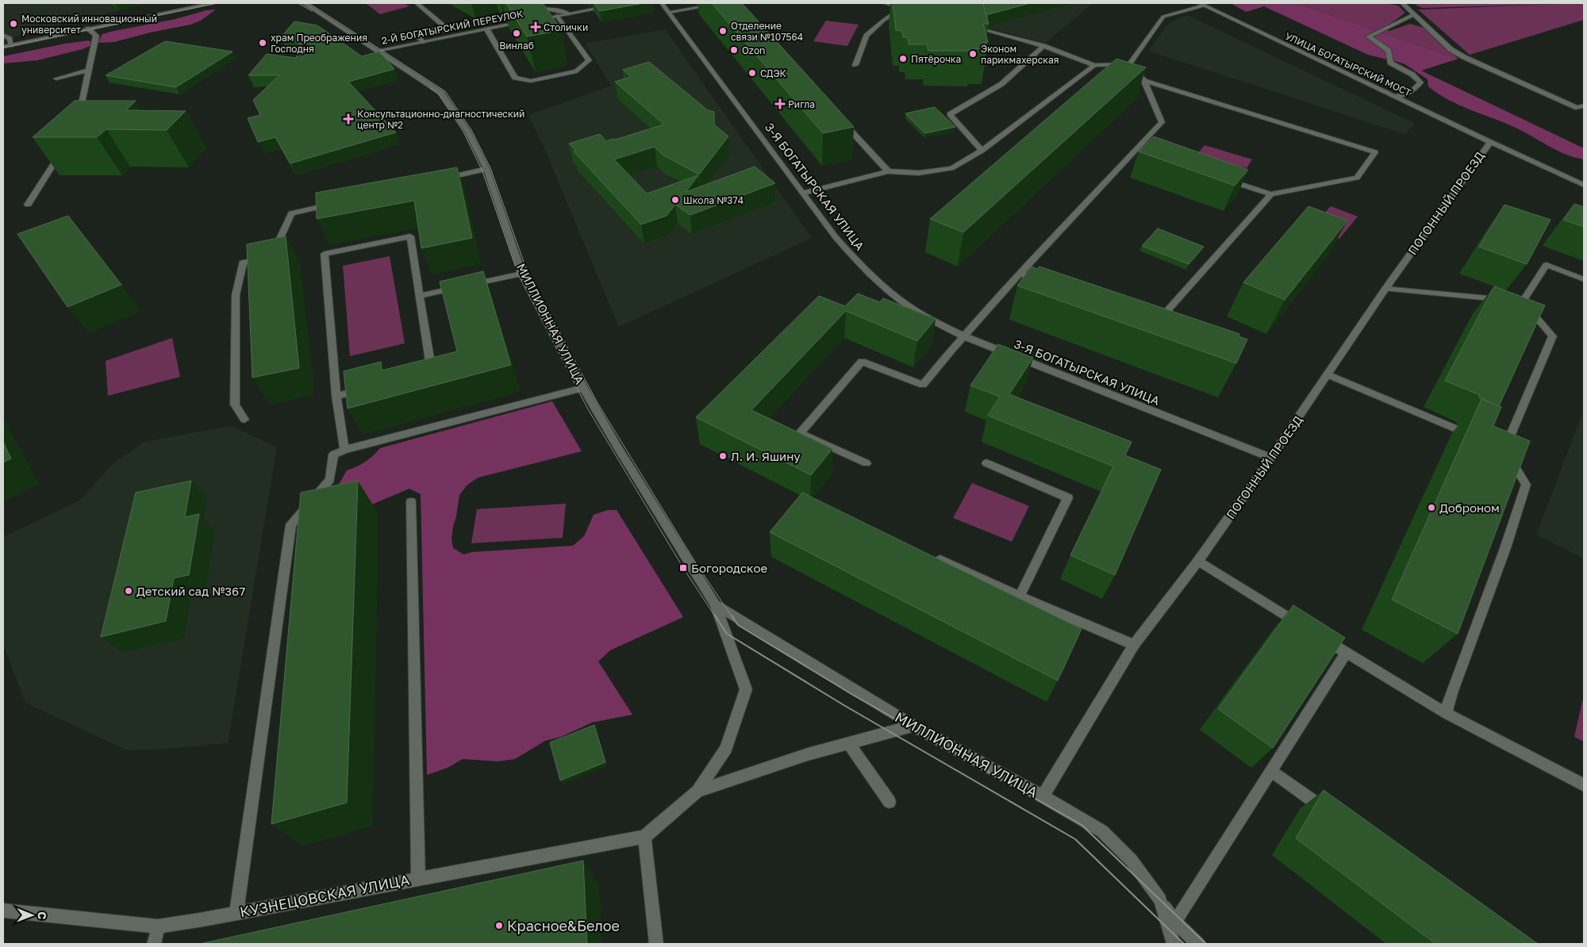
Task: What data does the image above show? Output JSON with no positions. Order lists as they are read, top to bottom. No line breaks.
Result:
{"streets":{"street":["2-Й БОГАТЫРСКИЙ ПЕРЕУЛОК","УЛИЦА БОГАТЫРСКИЙ МОСТ","3-Я БОГАТЫРСКАЯ УЛИЦА","ПОГОННЫЙ ПРОЕЗД","МИЛЛИОННАЯ УЛИЦА","КУЗНЕЦОВСКАЯ УЛИЦА"]},"crossings":[["2-Й БОГАТЫРСКИЙ ПЕРЕУЛОК","МИЛЛИОННАЯ УЛИЦА"],["УЛИЦА БОГАТЫРСКИЙ МОСТ","ПОГОННЫЙ ПРОЕЗД"],["3-Я БОГАТЫРСКАЯ УЛИЦА","ПОГОННЫЙ ПРОЕЗД"],["ПОГОННЫЙ ПРОЕЗД","МИЛЛИОННАЯ УЛИЦА"],["МИЛЛИОННАЯ УЛИЦА","КУЗНЕЦОВСКАЯ УЛИЦА"]],"places":{"other":["Московский инновационный университет","Отделение связи №107564","Винлаб","храм Преображения Господня","Ozon","Эконом парикмахерская","Пятёрочка","СДЭК","Школа №374","Л. И. Яшину","Доброном","Детский сад №367","Красное&Белое"],"health":["Столички","Ригла","Консультационно-диагностический центр №2"],"transit":["Богородское"]},"north":"right"}
